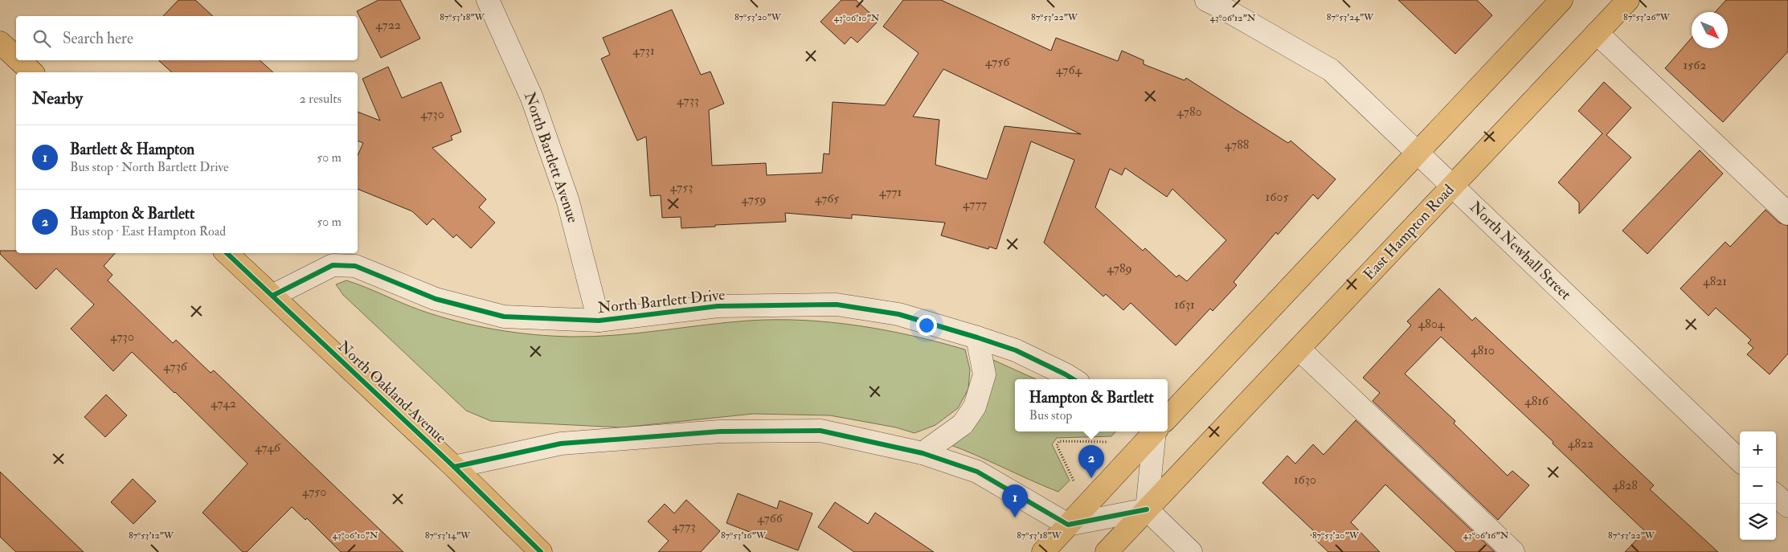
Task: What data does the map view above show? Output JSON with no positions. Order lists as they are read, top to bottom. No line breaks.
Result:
{"streets":{"main road":["East Hampton Road","North Oakland Avenue"],"street":["North Bartlett Avenue","North Newhall Street","North Bartlett Drive"]},"crossings":[["North Bartlett Avenue","North Bartlett Drive"],["East Hampton Road","North Newhall Street"],["North Bartlett Drive","North Oakland Avenue"]],"house_numbers":["4722","4731","4756","1562","4764","4733","4780","4730","4788","4753","4771","1605","4765","4759","4777","4789","4821","1631","4804","4730","4810","4736","4816","4742","4822","4746","1630","4828","4750","4766","4773"],"north":"bottom right","page":{"search":"Search here","heading":["Nearby","2 results"],"list":[{"mark":"1","name":"Bartlett & Hampton","note":"Bus stop · North Bartlett Drive","value":"50 m"},{"mark":"2","name":"Hampton & Bartlett","note":"Bus stop · East Hampton Road","value":"50 m"}],"popup":["Hampton & Bartlett","Bus stop"],"map_buttons":["+","−"],"pins":["2","1"]},"coordinates":["87°53'18\"W","87°53'20\"W","87°53'22\"W","87°53'24\"W","87°53'26\"W","43°06'10\"N","43°06'12\"N","43°06'16\"N","87°53'12\"W","87°53'14\"W","87°53'16\"W"]}
